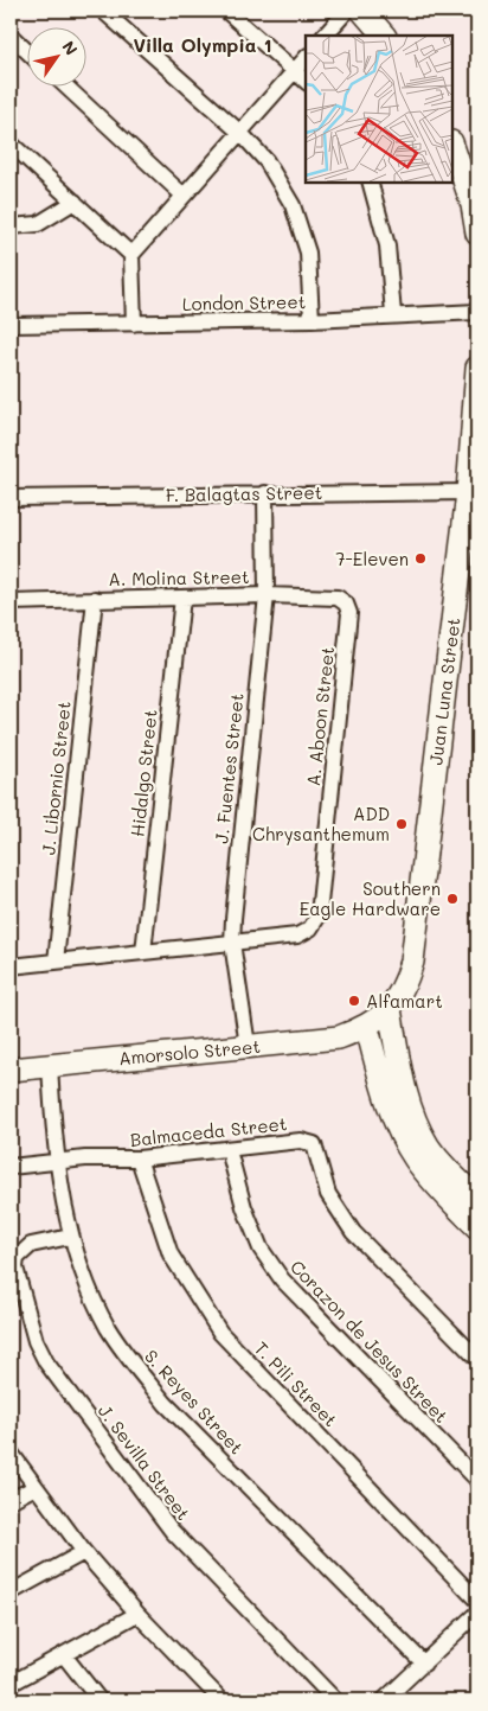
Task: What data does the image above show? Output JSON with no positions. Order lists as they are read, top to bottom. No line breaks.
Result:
{"streets":{"main road":["Juan Luna Street","Amorsolo Street"],"street":["London Street","F. Balagtas Street","A. Molina Street","A. Aboon Street","J. Fuentes Street","Hidalgo Street","J. Libornio Street","Balmaceda Street","Corazon de Jesus Street","T. Pili Street","S. Reyes Street","J. Sevilla Street"]},"crossings":[["F. Balagtas Street","Juan Luna Street"],["F. Balagtas Street","J. Fuentes Street"],["A. Molina Street","A. Aboon Street"],["A. Molina Street","J. Fuentes Street"],["A. Molina Street","Hidalgo Street"],["A. Molina Street","J. Libornio Street"],["Juan Luna Street","Amorsolo Street"],["A. Aboon Street","J. Fuentes Street"],["A. Aboon Street","Hidalgo Street"],["A. Aboon Street","J. Libornio Street"],["J. Fuentes Street","Amorsolo Street"],["Amorsolo Street","S. Reyes Street"],["Balmaceda Street","Corazon de Jesus Street"],["Balmaceda Street","T. Pili Street"],["Balmaceda Street","S. Reyes Street"],["S. Reyes Street","J. Sevilla Street"]],"districts":["Villa Olympia 1"],"places":["7-Eleven","ADD Chrysanthemum","Southern Eagle Hardware","Alfamart"],"north":"top right"}
